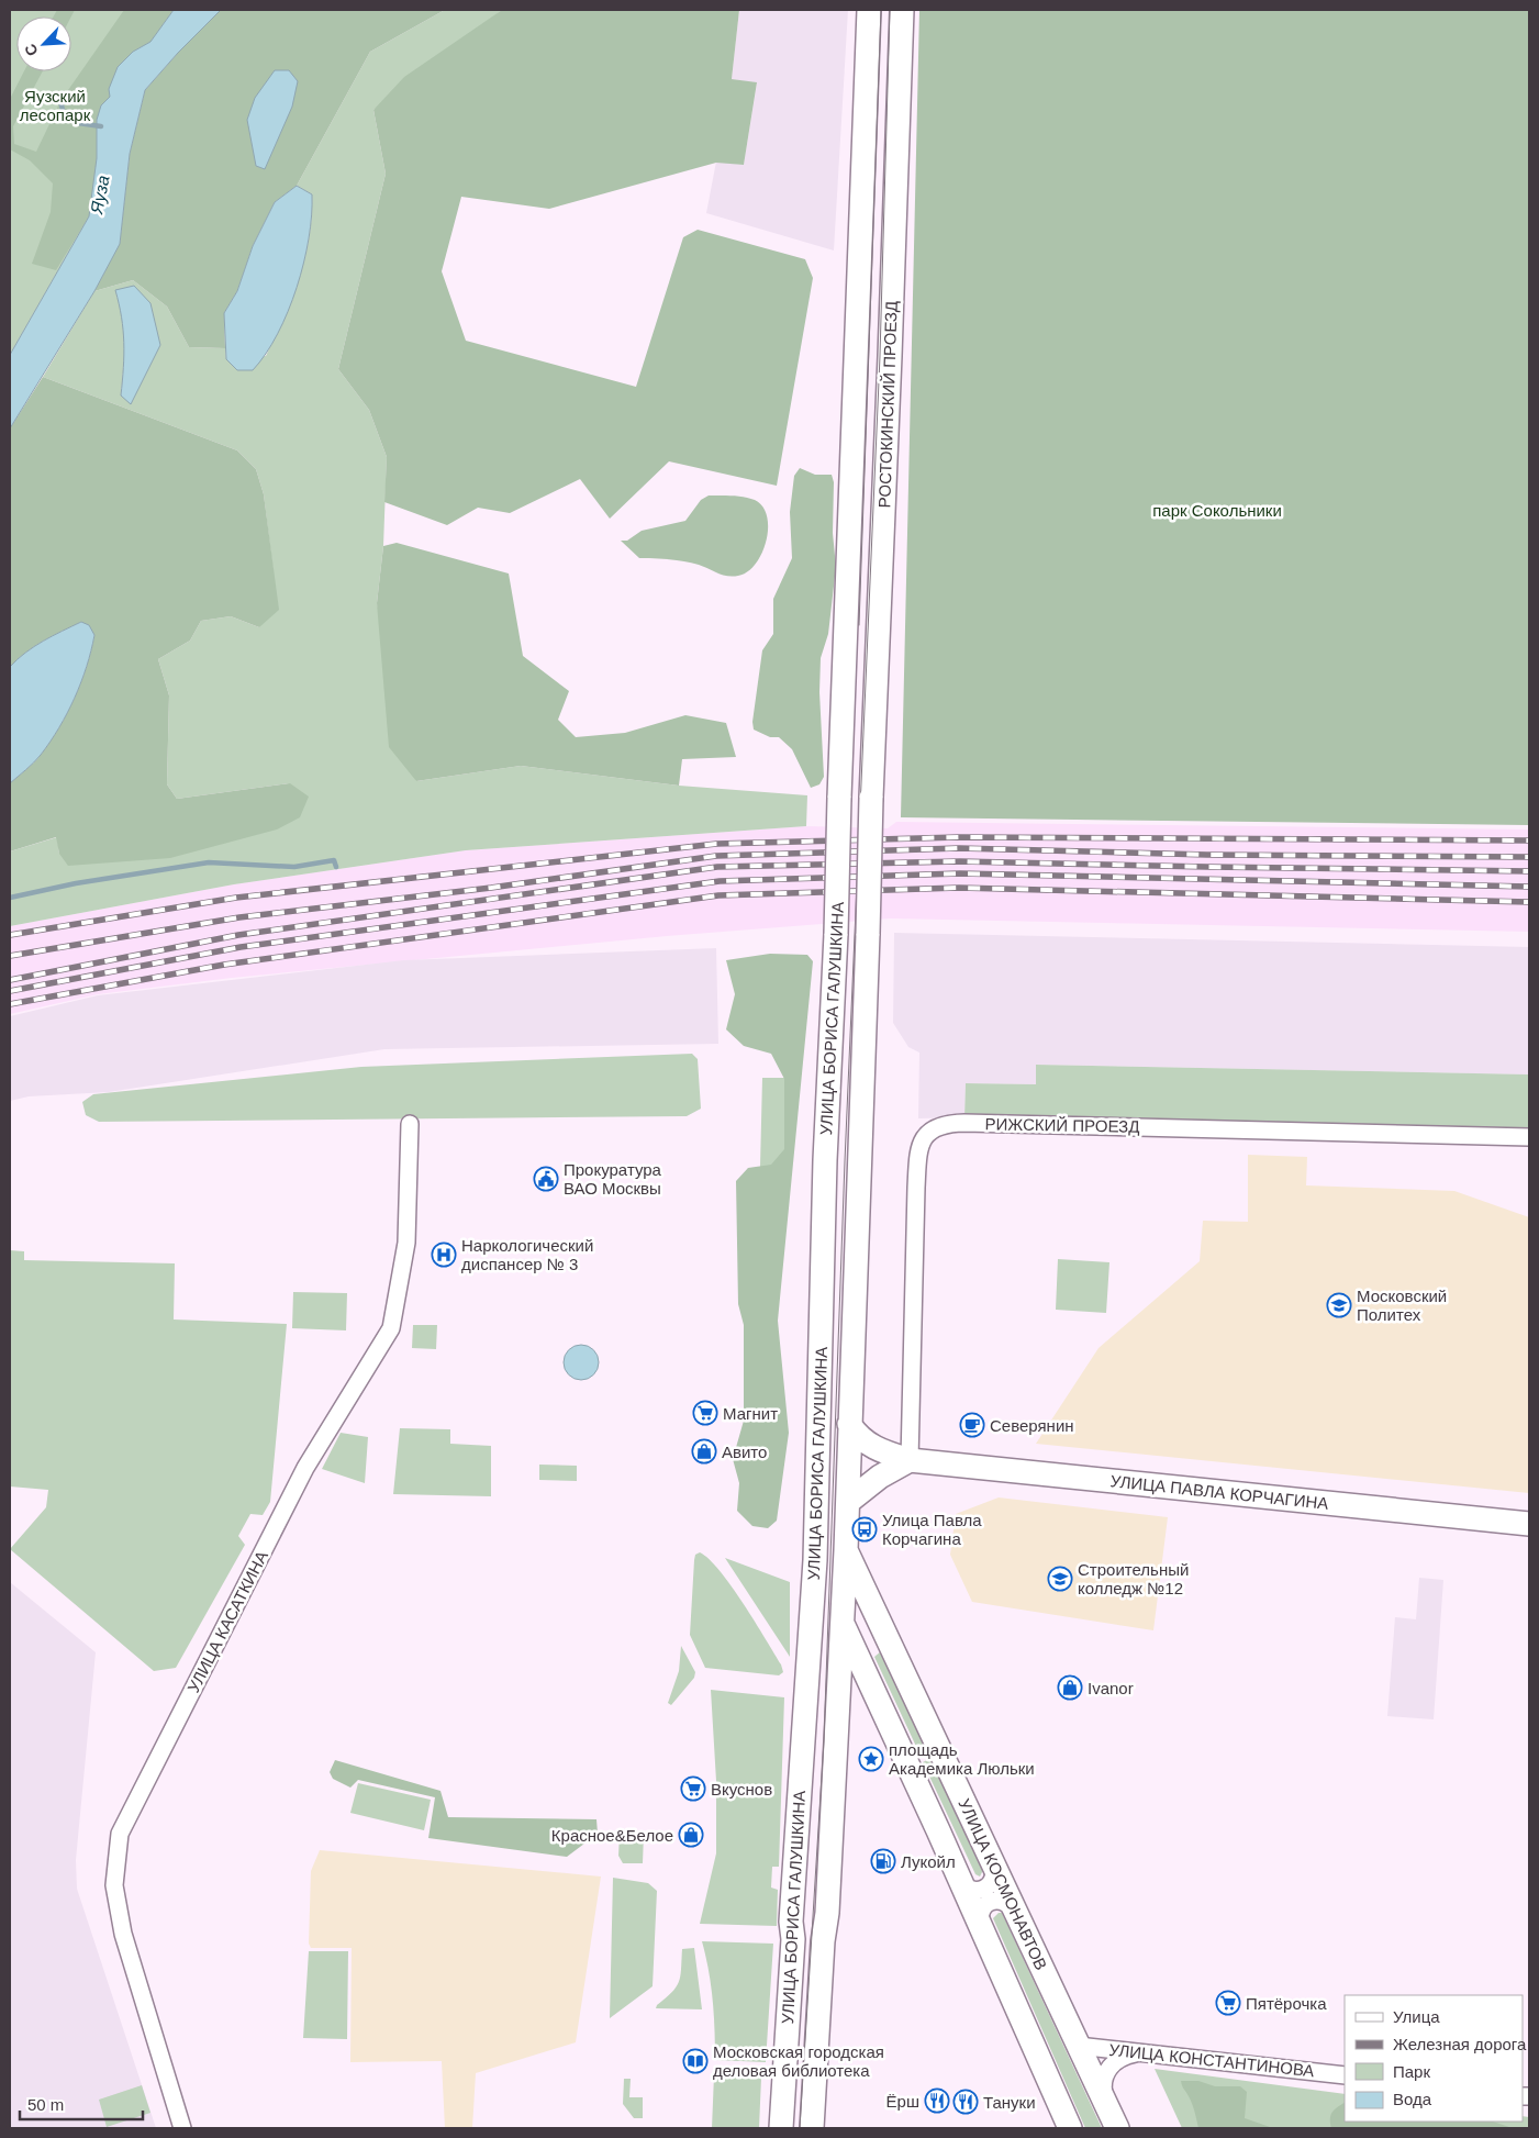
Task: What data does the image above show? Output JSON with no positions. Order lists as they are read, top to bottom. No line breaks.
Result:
{"streets":{"main road":["РОСТОКИНСКИЙ ПРОЕЗД","УЛИЦА БОРИСА ГАЛУШКИНА","УЛИЦА ПАВЛА КОРЧАГИНА","УЛИЦА КОСМОНАВТОВ"],"street":["РИЖСКИЙ ПРОЕЗД","УЛИЦА КАСАТКИНА","УЛИЦА КОНСТАНТИНОВА"]},"crossings":[["РОСТОКИНСКИЙ ПРОЕЗД","УЛИЦА БОРИСА ГАЛУШКИНА"],["УЛИЦА БОРИСА ГАЛУШКИНА","УЛИЦА ПАВЛА КОРЧАГИНА"],["УЛИЦА БОРИСА ГАЛУШКИНА","УЛИЦА КОСМОНАВТОВ"],["РИЖСКИЙ ПРОЕЗД","УЛИЦА ПАВЛА КОРЧАГИНА"],["УЛИЦА КОСМОНАВТОВ","УЛИЦА КОНСТАНТИНОВА"]],"water":["Яуза"],"parks":["Яузский лесопарк","парк Сокольники"],"places":{"public building":["Прокуратура ВАО Москвы"],"hospital":["Наркологический диспансер № 3"],"school or university":["Московский Политех","Строительный колледж №12"],"supermarket":["Магнит","Вкуснов","Пятёрочка"],"cafe":["Северянин"],"shop":["Авито","Ivanor","Красное&Белое"],"bus stop":["Улица Павла Корчагина"],"place":["площадь Академика Люльки"],"fuel station":["Лукойл"],"library":["Московская городская деловая библиотека"],"restaurant":["Ёрш","Тануки"]},"legend":["Улица","Железная дорога","Парк","Вода"],"scale_bar":"50 m","north":"bottom left"}
